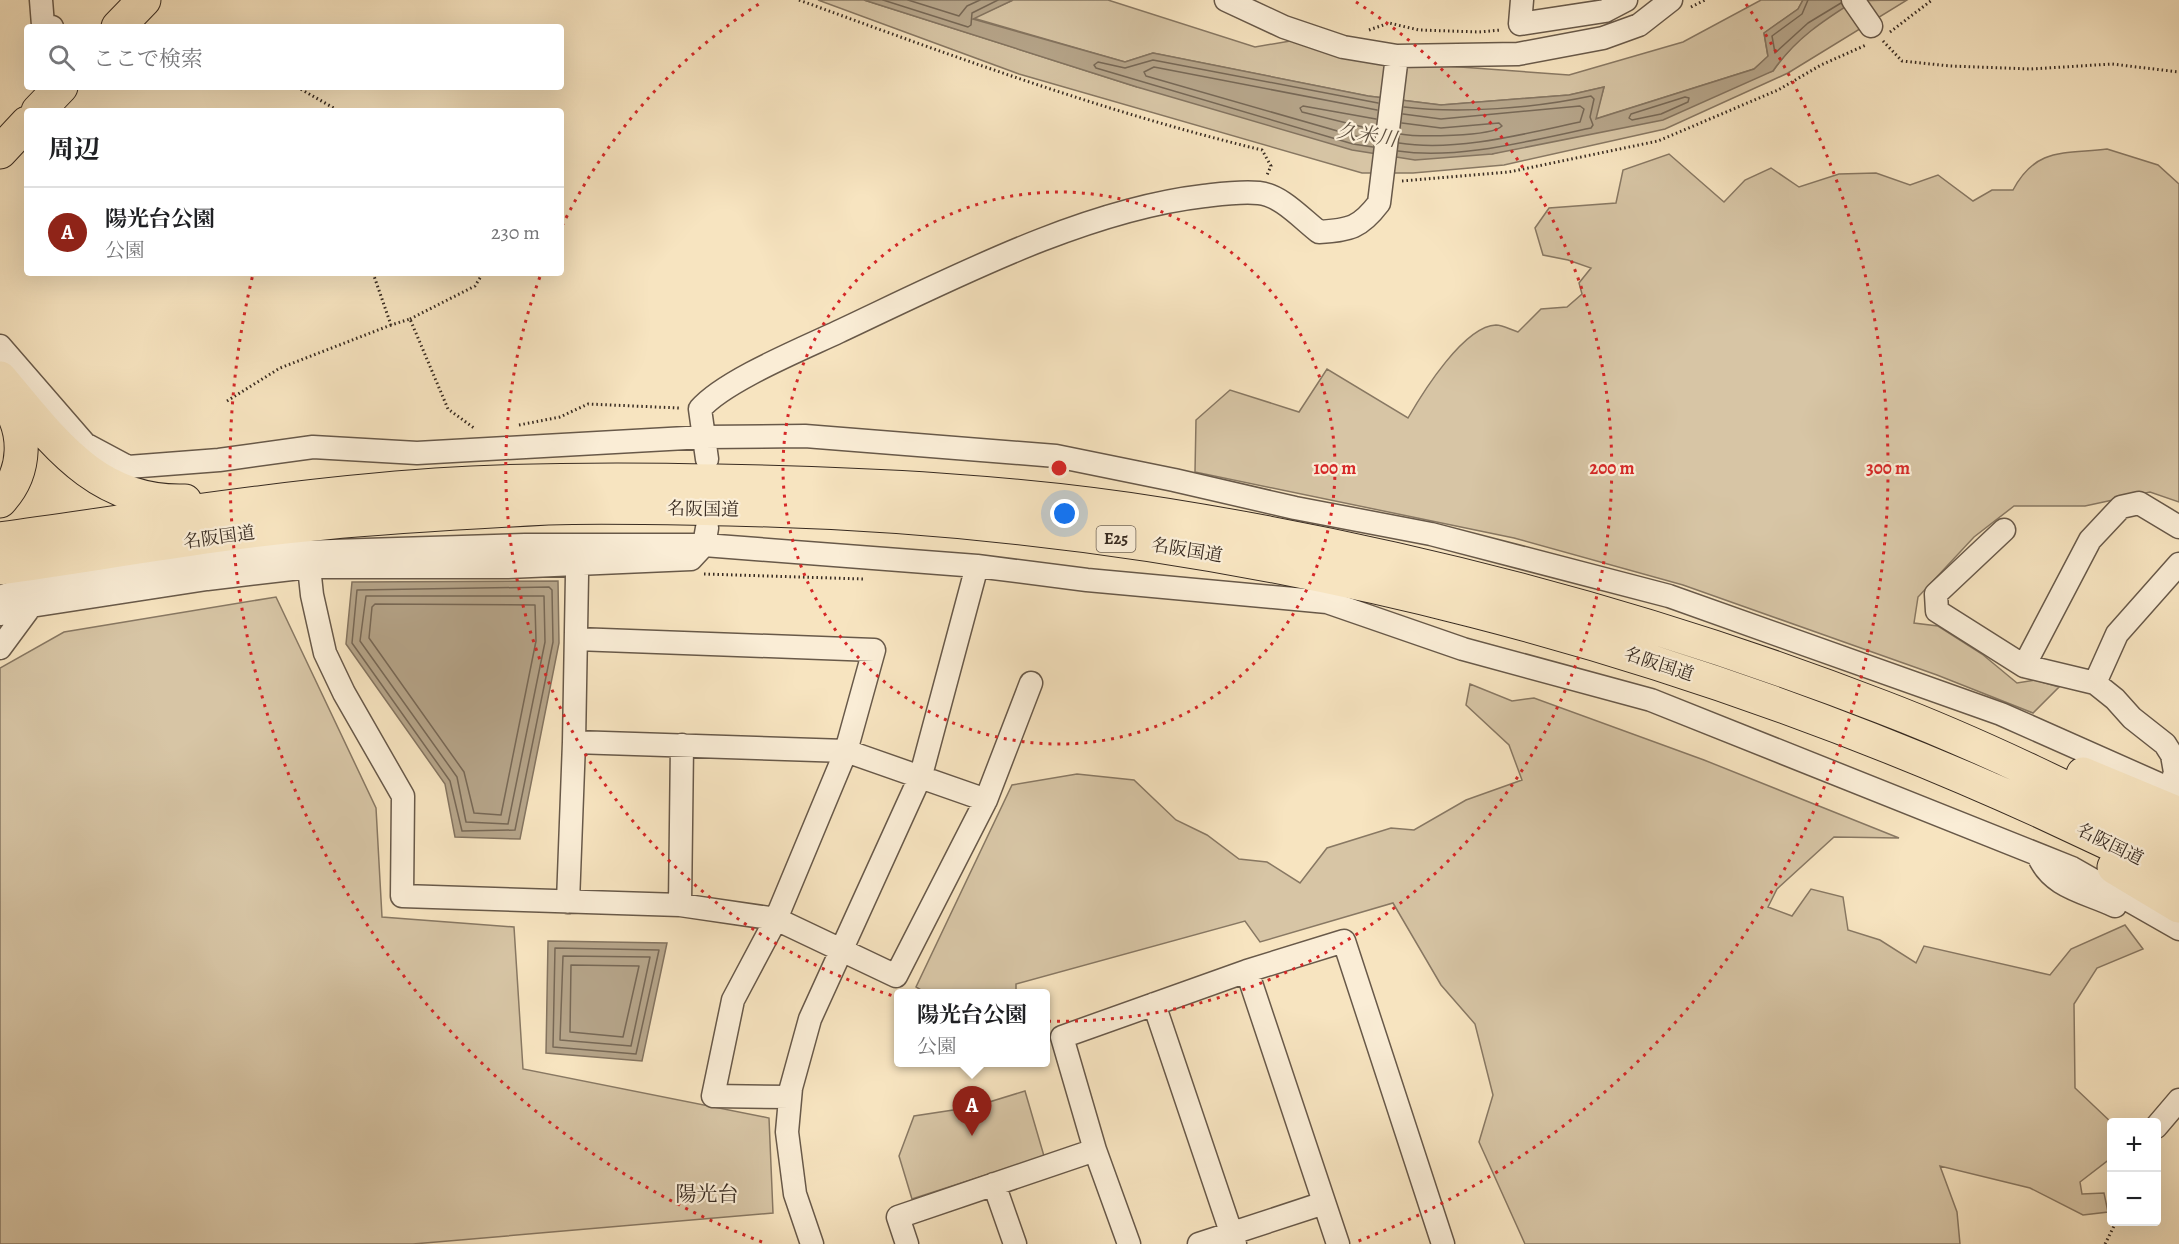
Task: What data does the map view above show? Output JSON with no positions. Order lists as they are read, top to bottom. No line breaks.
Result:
{"streets":{"highway":["名阪国道","E25"]},"districts":["陽光台"],"water":["久米川"],"page":{"search":"ここで検索","heading":"周辺","list":[{"mark":"A","name":"陽光台公園","note":"公園","value":"230 m"}],"popup":["陽光台公園","公園"],"pins":"A","map_buttons":["+","−"]},"rings":["100 m","200 m","300 m"]}
